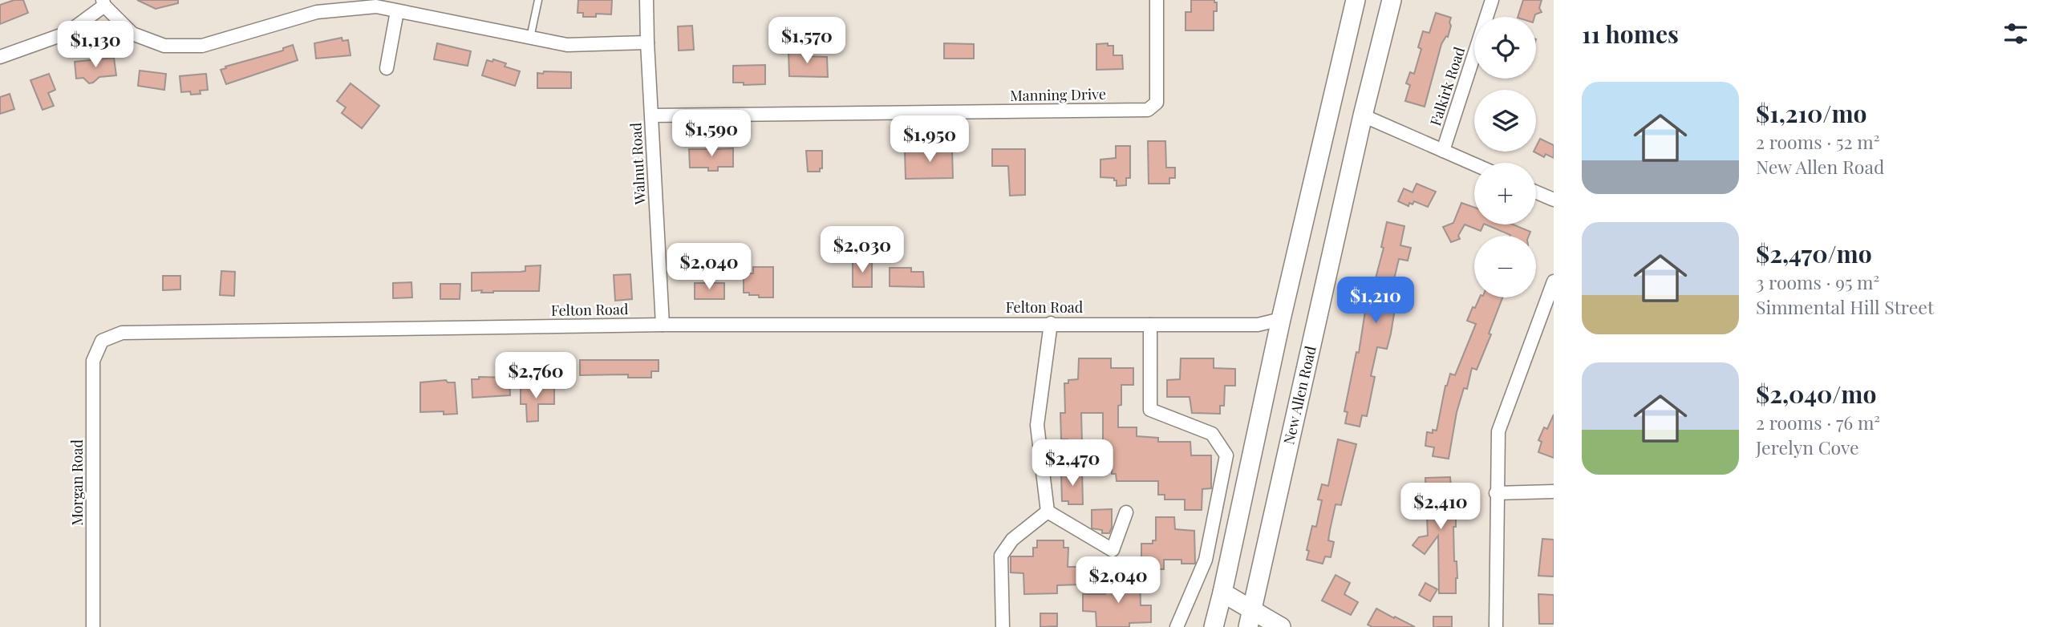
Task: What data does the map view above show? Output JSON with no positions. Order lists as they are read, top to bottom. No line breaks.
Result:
{"streets":{"main road":["New Allen Road"],"street":["Falkirk Road","Manning Drive","Walnut Road","Felton Road","Morgan Road"]},"crossings":[["Manning Drive","Walnut Road"],["Walnut Road","Felton Road"],["Felton Road","Morgan Road"]],"page":{"heading":"11 homes","map_buttons":["+","−"],"price":["$1,570","$1,130","$1,590","$1,950","$2,030","$2,040","$1,210","$2,760","$2,470","$2,410","$2,040"],"list":[{"name":"$1,210/mo","note":"2 rooms · 52 m² · New Allen Road"},{"name":"$2,470/mo","note":"3 rooms · 95 m² · Simmental Hill Street"},{"name":"$2,040/mo","note":"2 rooms · 76 m² · Jerelyn Cove"}]}}
